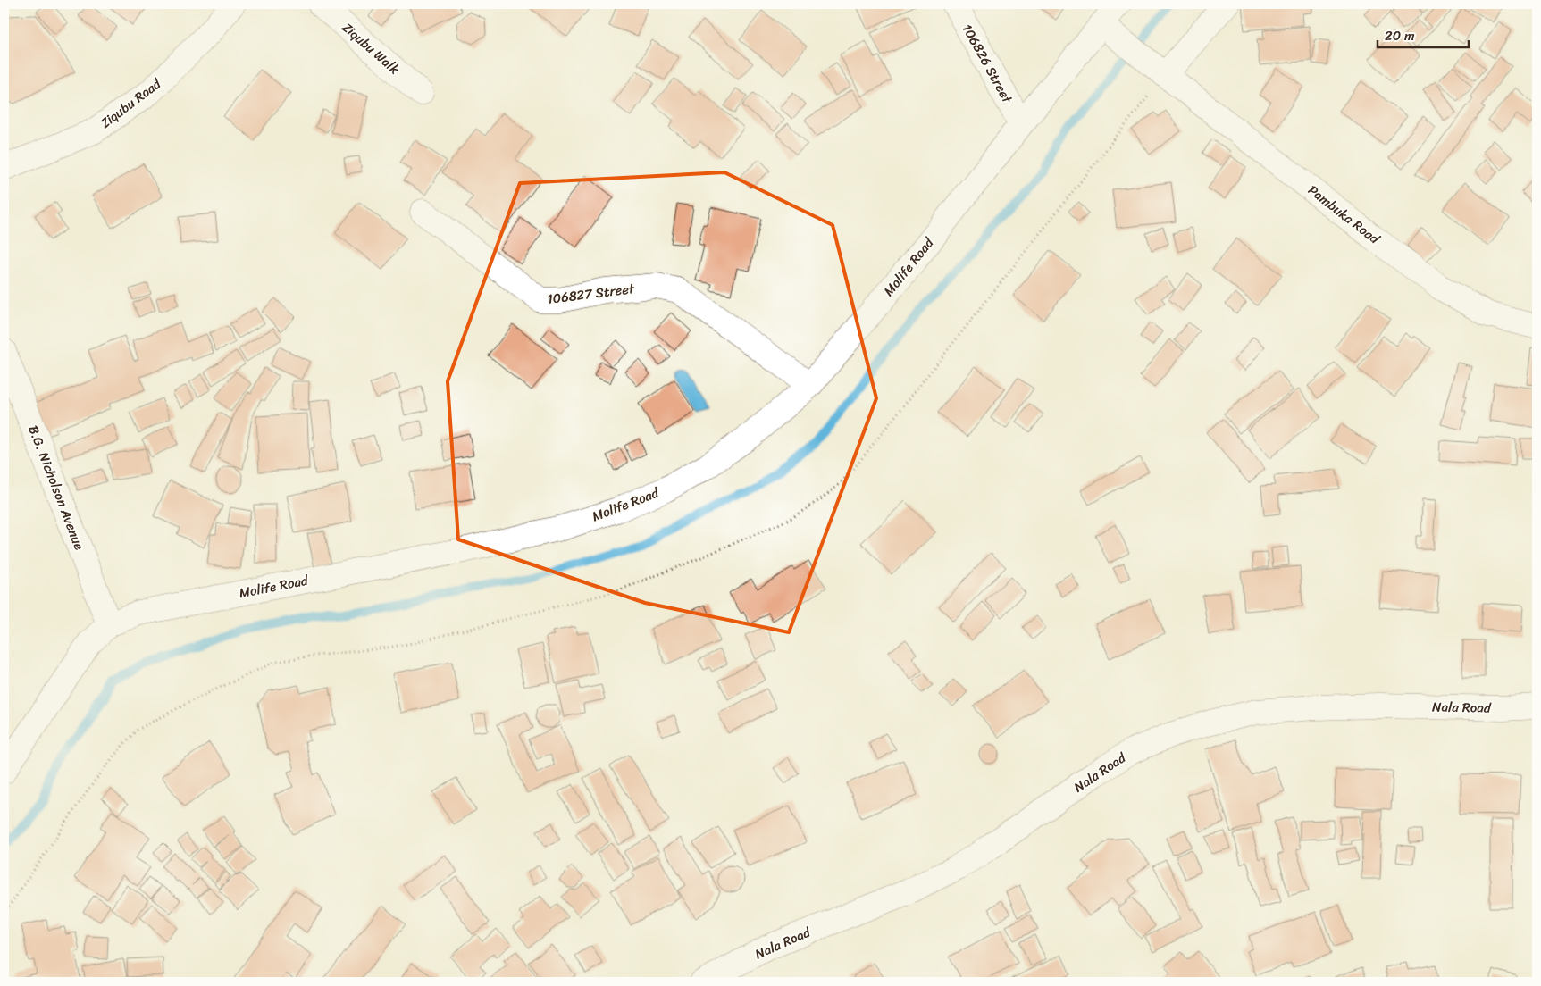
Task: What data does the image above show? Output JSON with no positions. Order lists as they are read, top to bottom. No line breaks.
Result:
{"streets":{"street":["Ziqubu Walk","106826 Street","Ziqubu Road","Pambuka Road","Molife Road","106827 Street","B.G. Nicholson Avenue","Nala Road"]},"crossings":[["106826 Street","Molife Road"],["Pambuka Road","Molife Road"],["Molife Road","106827 Street"],["Molife Road","B.G. Nicholson Avenue"]],"scale_bar":"20 m"}
